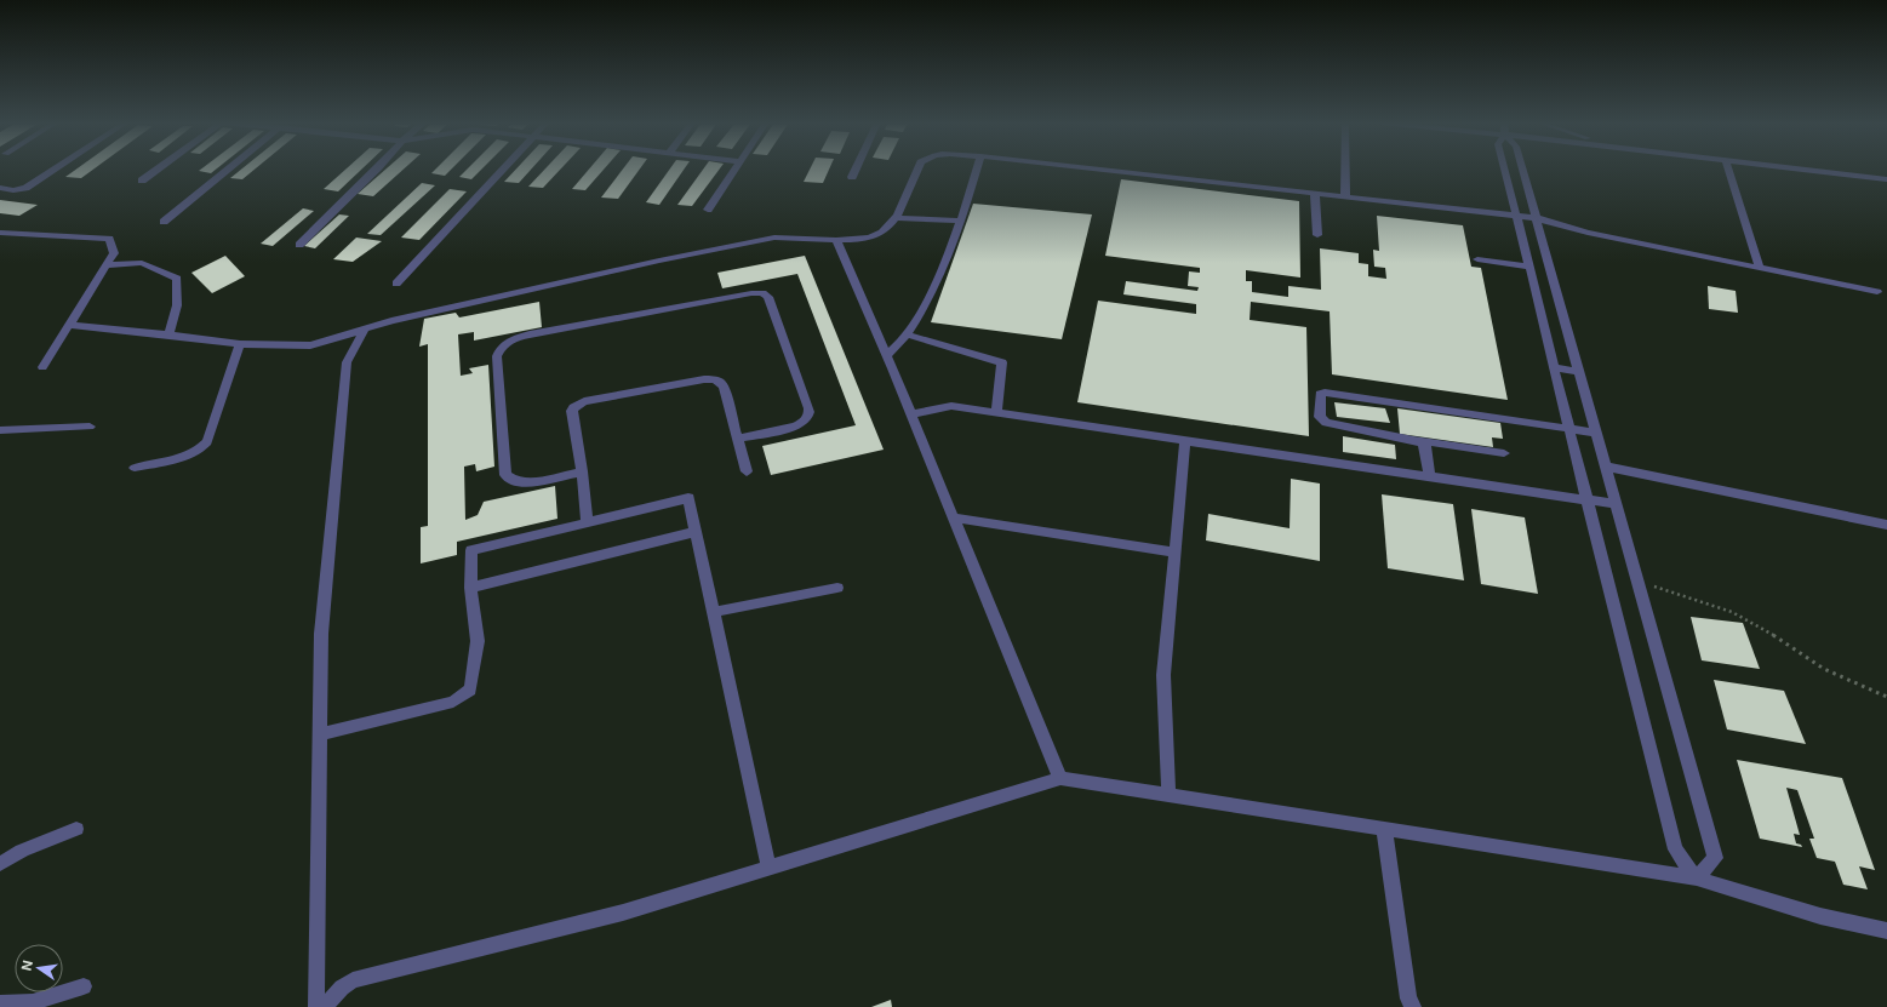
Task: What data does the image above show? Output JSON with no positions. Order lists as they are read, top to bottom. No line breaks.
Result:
{"north":"left"}
